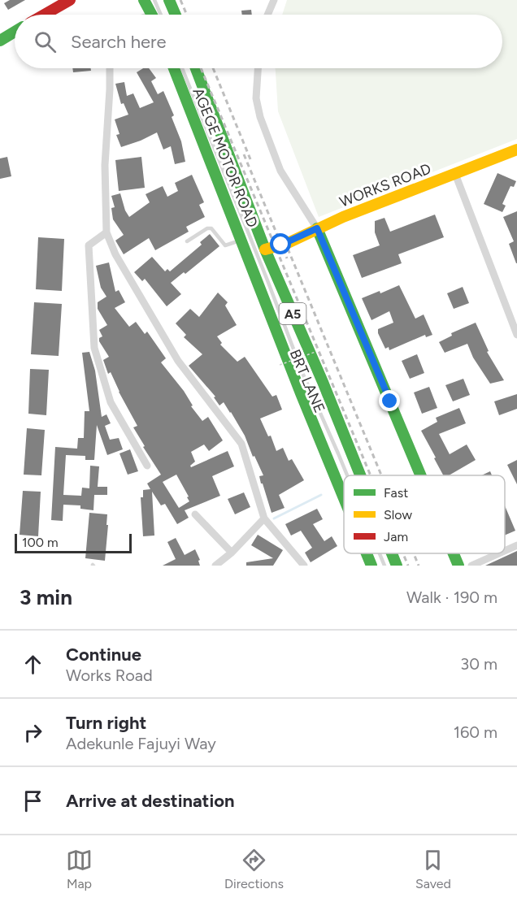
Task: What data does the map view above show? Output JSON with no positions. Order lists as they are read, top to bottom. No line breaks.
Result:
{"streets":{"main road":["AGEGE MOTOR ROAD","WORKS ROAD","A5"],"lane":["BRT LANE"]},"crossings":[["AGEGE MOTOR ROAD","WORKS ROAD"]],"legend":["Fast","Slow","Jam"],"scale_bar":"100 m","page":{"search":"Search here","scale":"100 m","heading":["3 min","Walk · 190 m"],"list":[["Continue","Works Road","30 m"],["Turn right","Adekunle Fajuyi Way","160 m"],"Arrive at destination"],"nav":["Map","Directions","Saved"]}}
